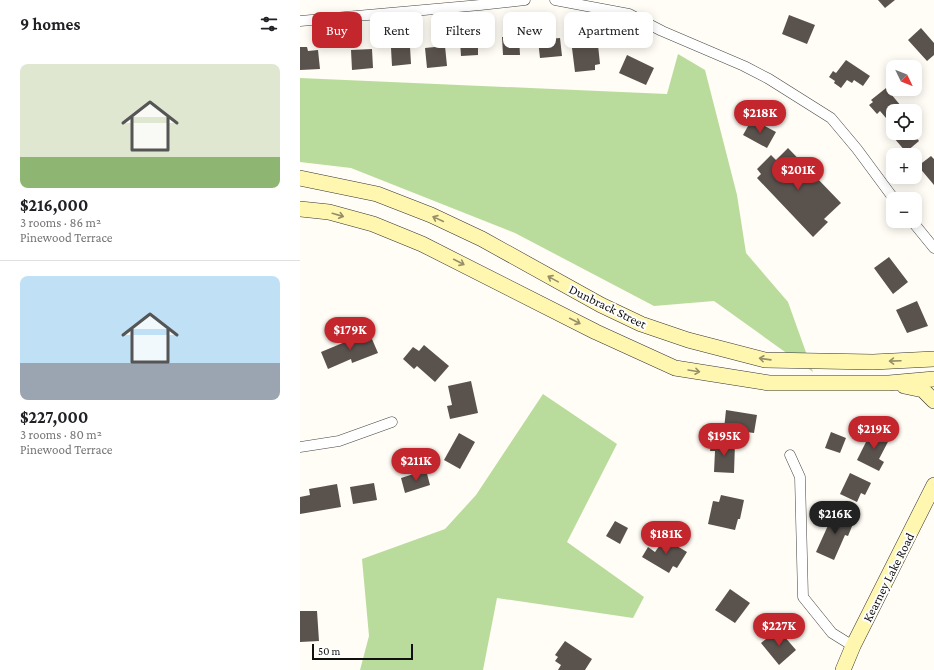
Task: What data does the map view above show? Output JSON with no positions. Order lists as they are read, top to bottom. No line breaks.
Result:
{"streets":{"main road":["Dunbrack Street","Kearney Lake Road"]},"scale_bar":"50 m","north":"bottom right","page":{"heading":"9 homes","chip":["Buy","Rent","Filters","New","Apartment"],"list":[{"name":"$216,000","note":"3 rooms · 86 m² · Pinewood Terrace"},{"name":"$227,000","note":"3 rooms · 80 m² · Pinewood Terrace"}],"map_buttons":["+","−"],"price":["$218K","$201K","$179K","$219K","$195K","$211K","$216K","$181K","$227K"],"scale":"50 m"}}
